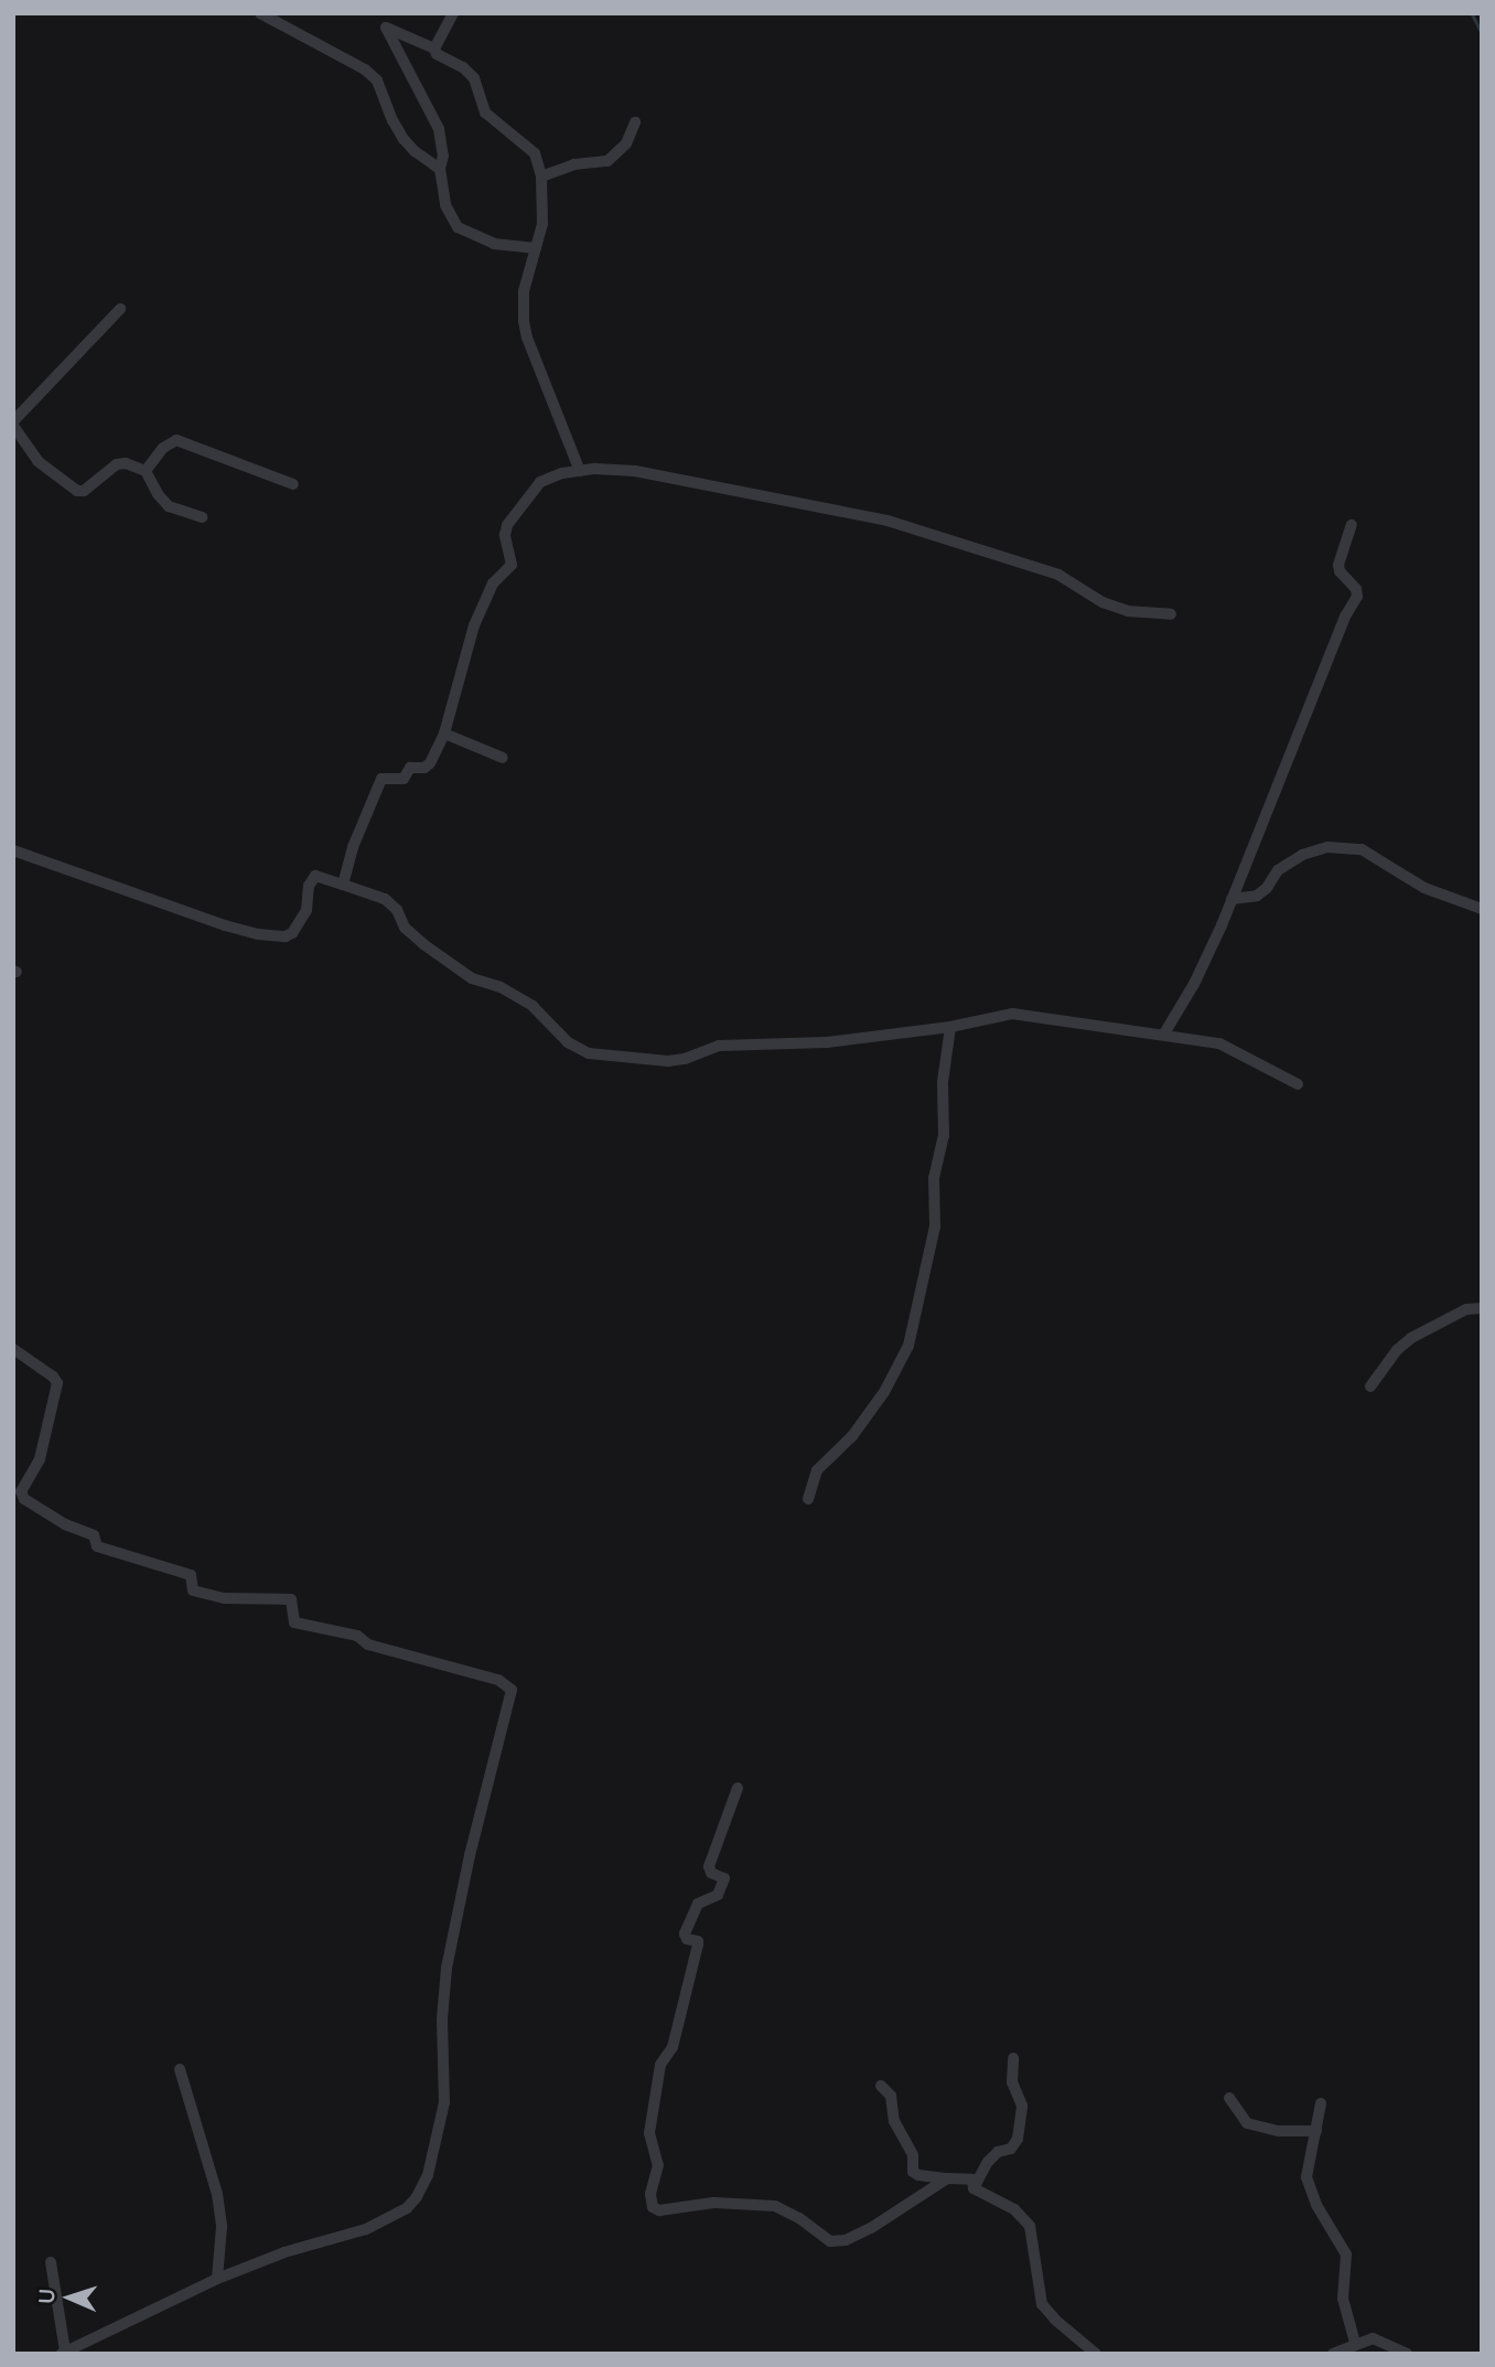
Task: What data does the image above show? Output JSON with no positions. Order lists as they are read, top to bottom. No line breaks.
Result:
{"north":"left"}
